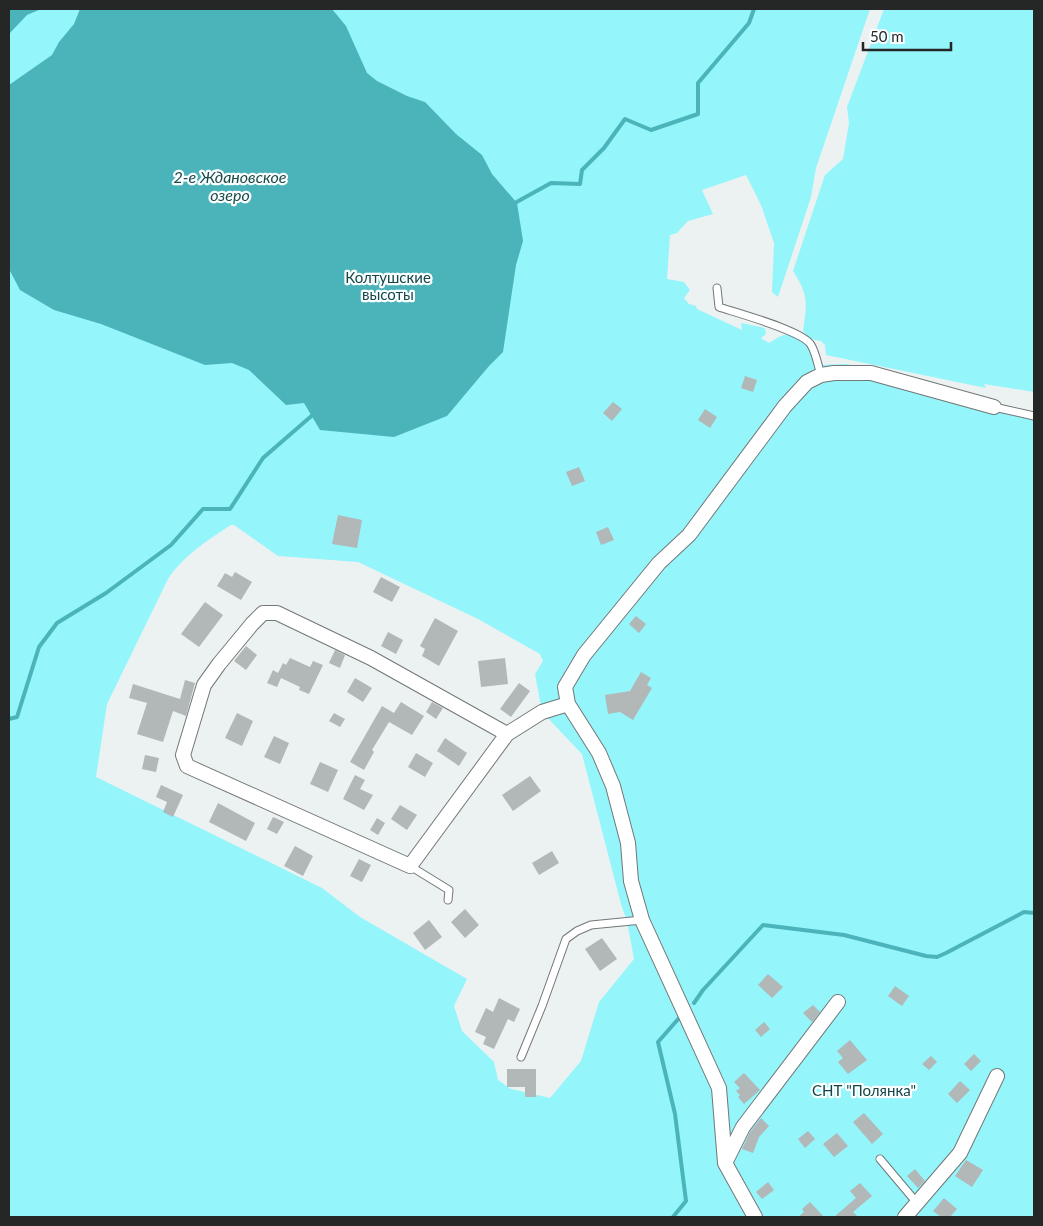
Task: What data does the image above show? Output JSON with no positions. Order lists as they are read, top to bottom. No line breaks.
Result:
{"water":["2-е Ждановское озеро"],"parks":["Колтушские высоты","СНТ \"Полянка\""],"scale_bar":"50 m"}
